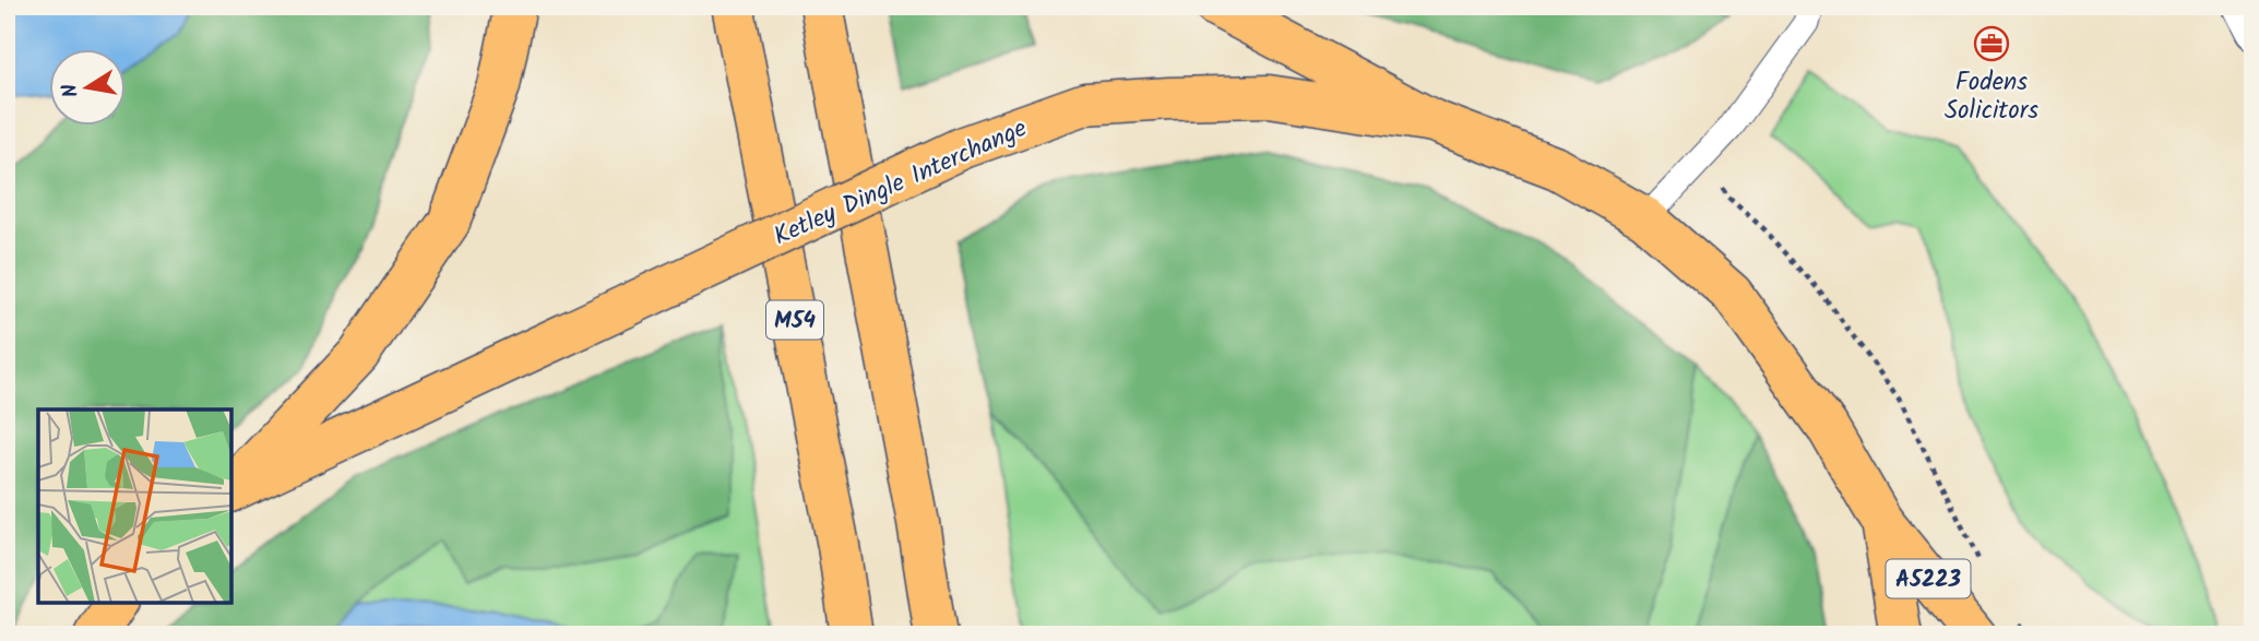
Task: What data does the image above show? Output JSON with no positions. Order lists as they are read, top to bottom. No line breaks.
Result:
{"streets":{"main road":["Ketley Dingle Interchange","M54","A5223"]},"crossings":[["Ketley Dingle Interchange","A5223"]],"places":{"office":["Fodens Solicitors"]},"north":"left"}
